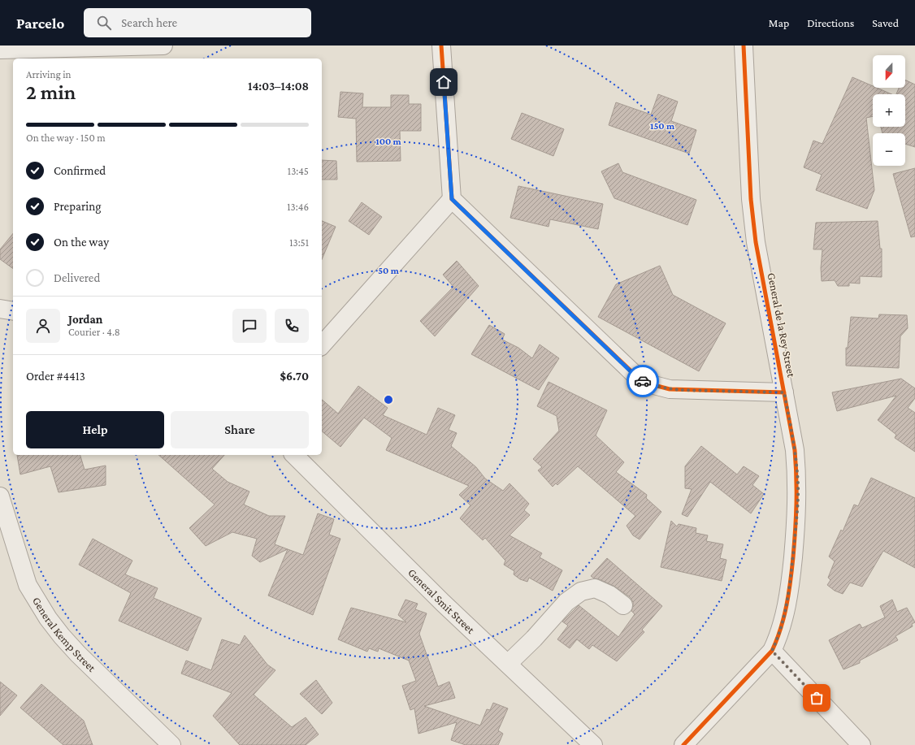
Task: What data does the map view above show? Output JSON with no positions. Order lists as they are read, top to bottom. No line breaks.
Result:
{"streets":{"street":["General de la Rey Street","General Smit Street","General Kemp Street"]},"north":"bottom","page":{"header":"Parcelo","search":"Search here","nav":["Map","Directions","Saved"],"map_buttons":["+","−"],"heading":["2 min","Arriving in","14:03–14:08"],"panel":["Jordan","Courier · 4.8","Order #4413","$6.70"],"bar":"On the way · 150 m","list":[["Confirmed","13:45"],["Preparing","13:46"],["On the way","13:51"],"Delivered"],"buttons":["Help","Share"]},"rings":["150 m","100 m","50 m"]}
